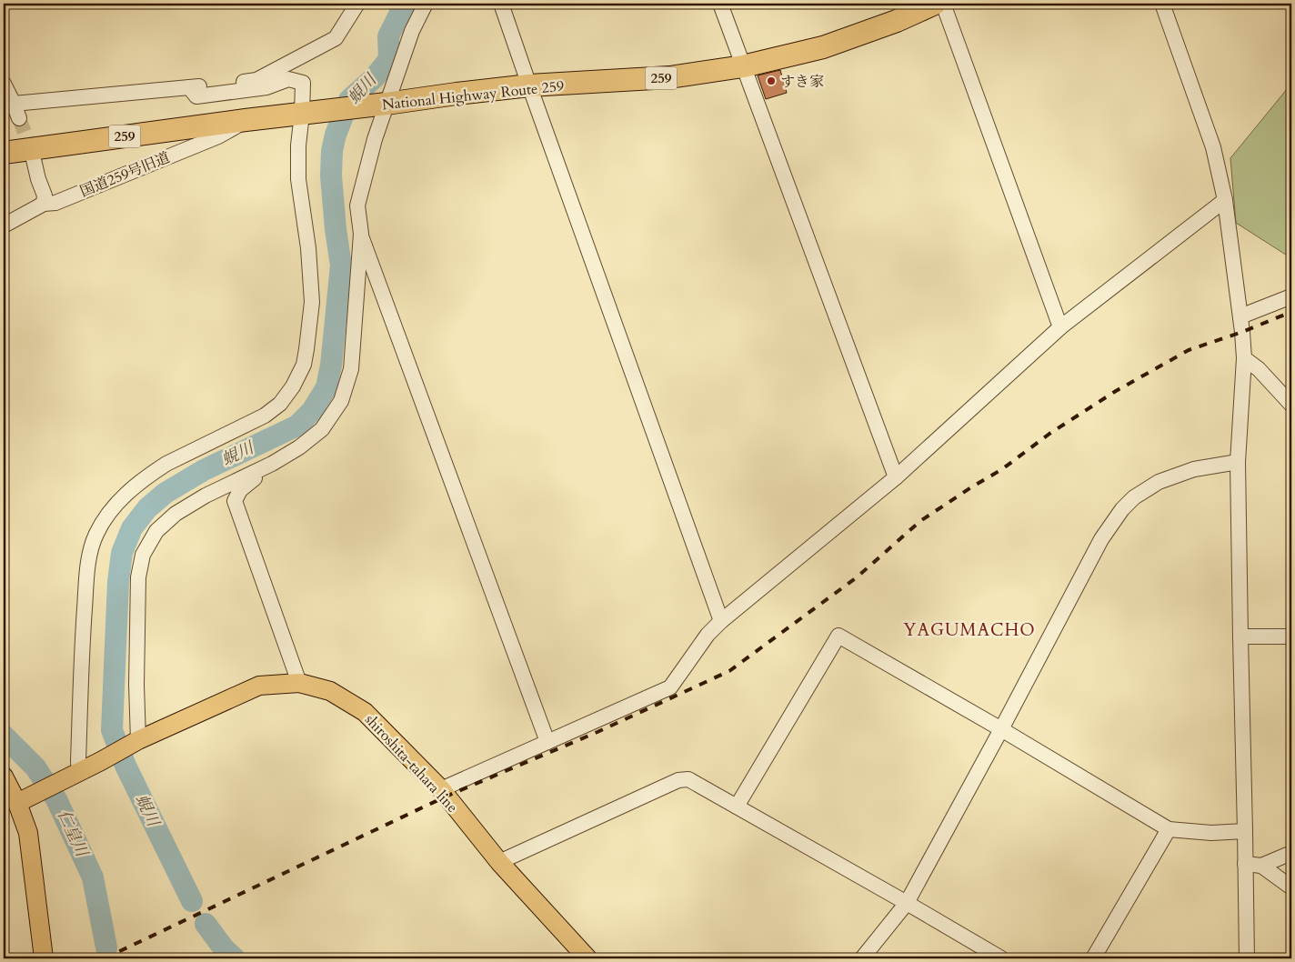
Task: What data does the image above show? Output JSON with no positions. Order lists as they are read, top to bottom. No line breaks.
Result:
{"streets":{"highway":["259","National Highway Route 259"],"main road":["shiroshita-tahara line"],"street":["国道259号旧道"]},"crossings":[["National Highway Route 259","国道259号旧道"]],"districts":["YAGUMACHO"],"water":["蜆川","仁皇川"],"places":["すき家"]}
